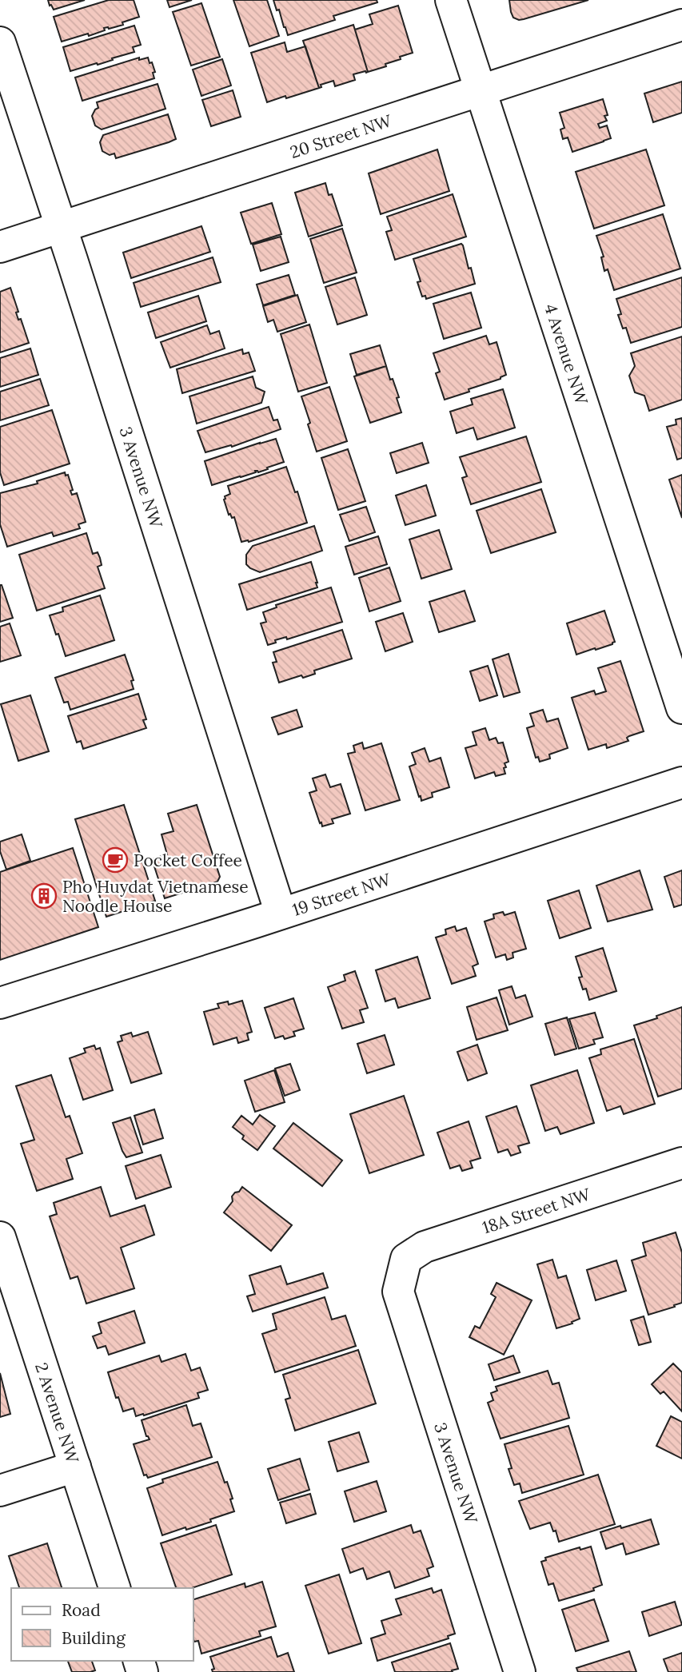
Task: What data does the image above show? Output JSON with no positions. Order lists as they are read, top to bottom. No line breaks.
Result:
{"streets":{"street":["20 Street NW","4 Avenue NW","3 Avenue NW","19 Street NW","18A Street NW","2 Avenue NW"]},"crossings":[["20 Street NW","4 Avenue NW"],["20 Street NW","3 Avenue NW"],["3 Avenue NW","19 Street NW"],["3 Avenue NW","18A Street NW"]],"places":{"cafe":["Pocket Coffee"],"building":["Pho Huydat Vietnamese Noodle House"]},"legend":["Road","Building"]}
